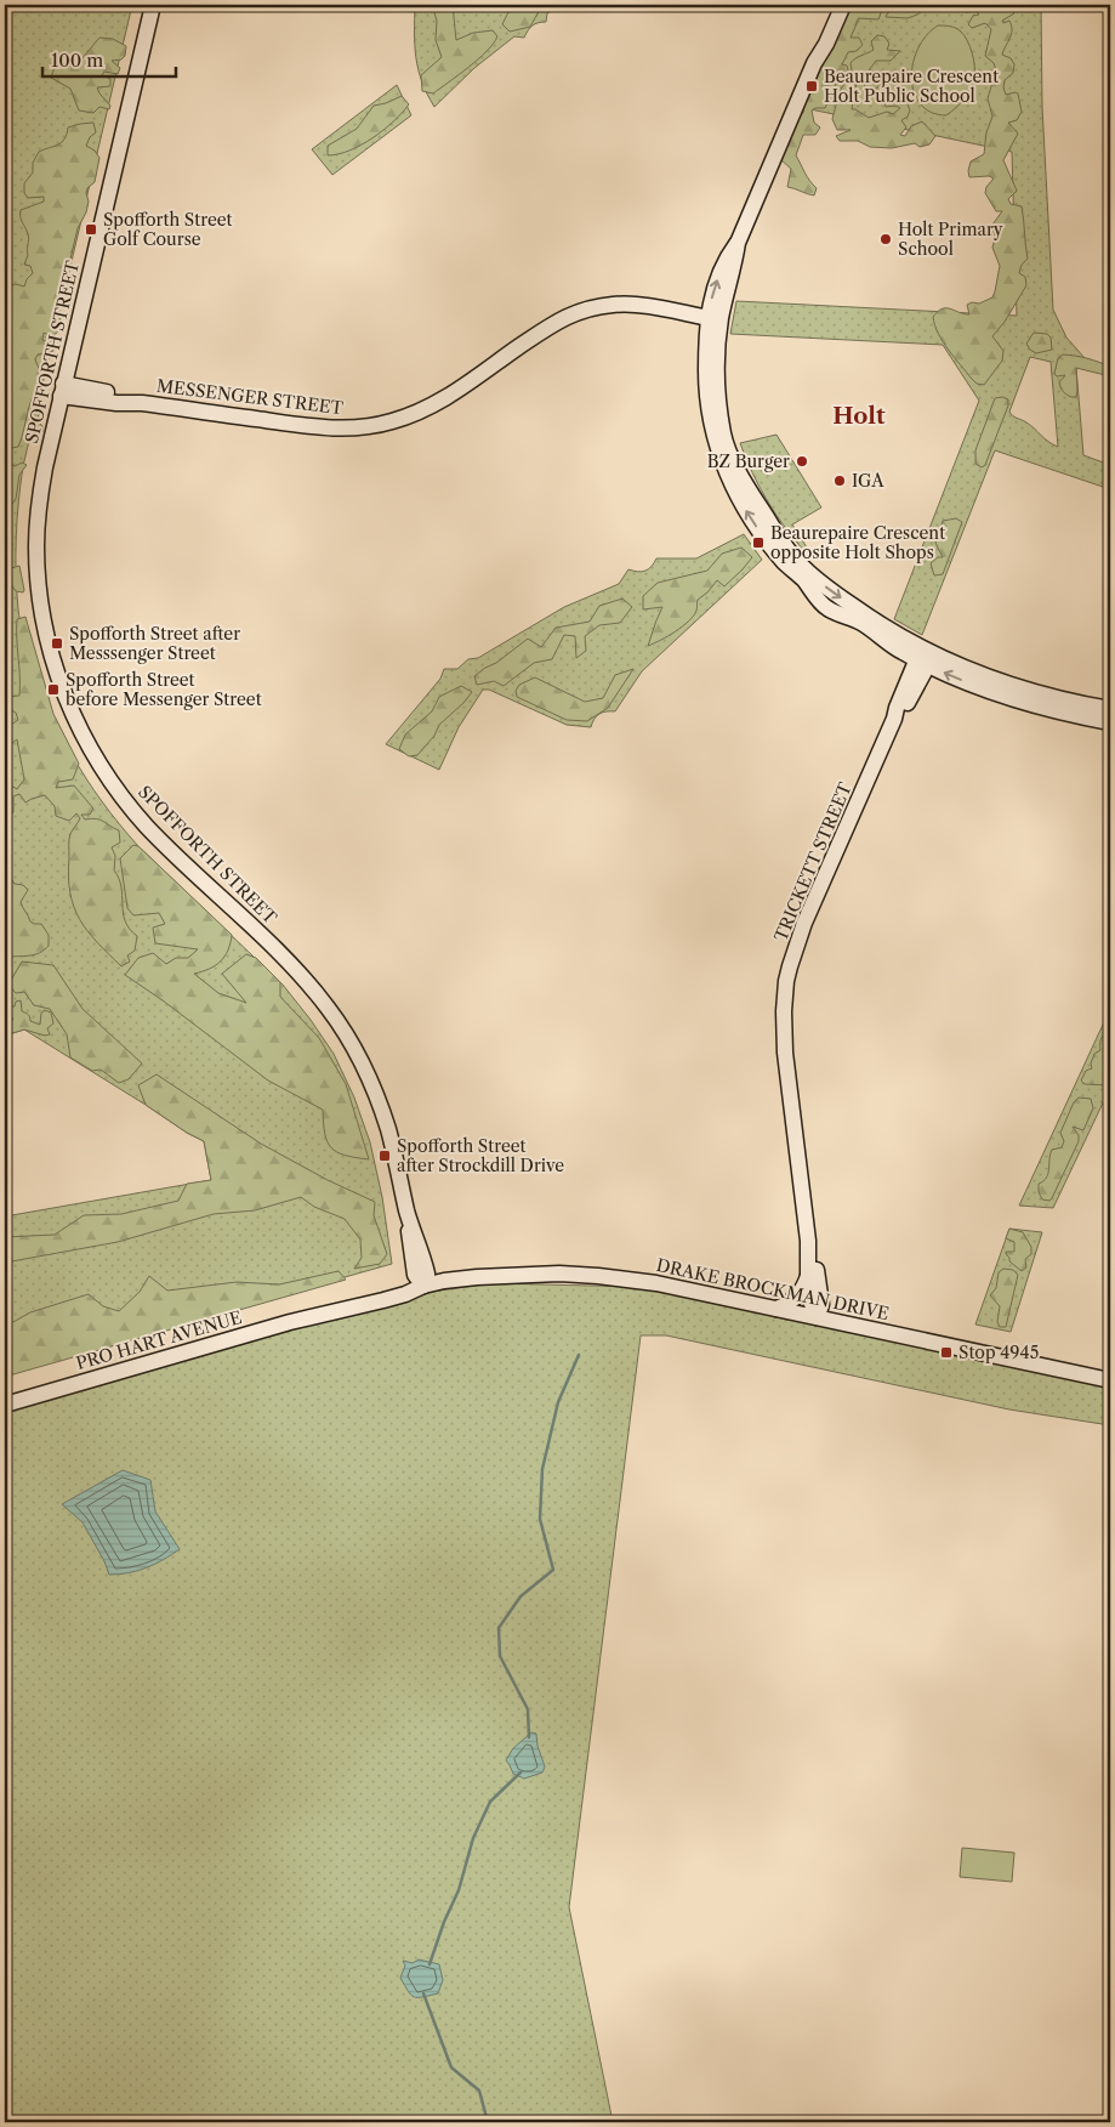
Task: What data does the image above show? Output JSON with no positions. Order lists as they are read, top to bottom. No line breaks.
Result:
{"streets":{"street":["SPOFFORTH STREET","MESSENGER STREET","TRICKETT STREET","DRAKE BROCKMAN DRIVE","PRO HART AVENUE"]},"crossings":[["SPOFFORTH STREET","MESSENGER STREET"],["SPOFFORTH STREET","DRAKE BROCKMAN DRIVE"],["SPOFFORTH STREET","PRO HART AVENUE"],["TRICKETT STREET","DRAKE BROCKMAN DRIVE"],["DRAKE BROCKMAN DRIVE","PRO HART AVENUE"]],"districts":["Holt"],"places":{"transit":["Beaurepaire Crescent Holt Public School","Spofforth Street Golf Course","Beaurepaire Crescent opposite Holt Shops","Spofforth Street after Messsenger Street","Spofforth Street before Messenger Street","Spofforth Street after Strockdill Drive","Stop 4945"],"other":["Holt Primary School","BZ Burger","IGA"]},"scale_bar":"100 m"}
